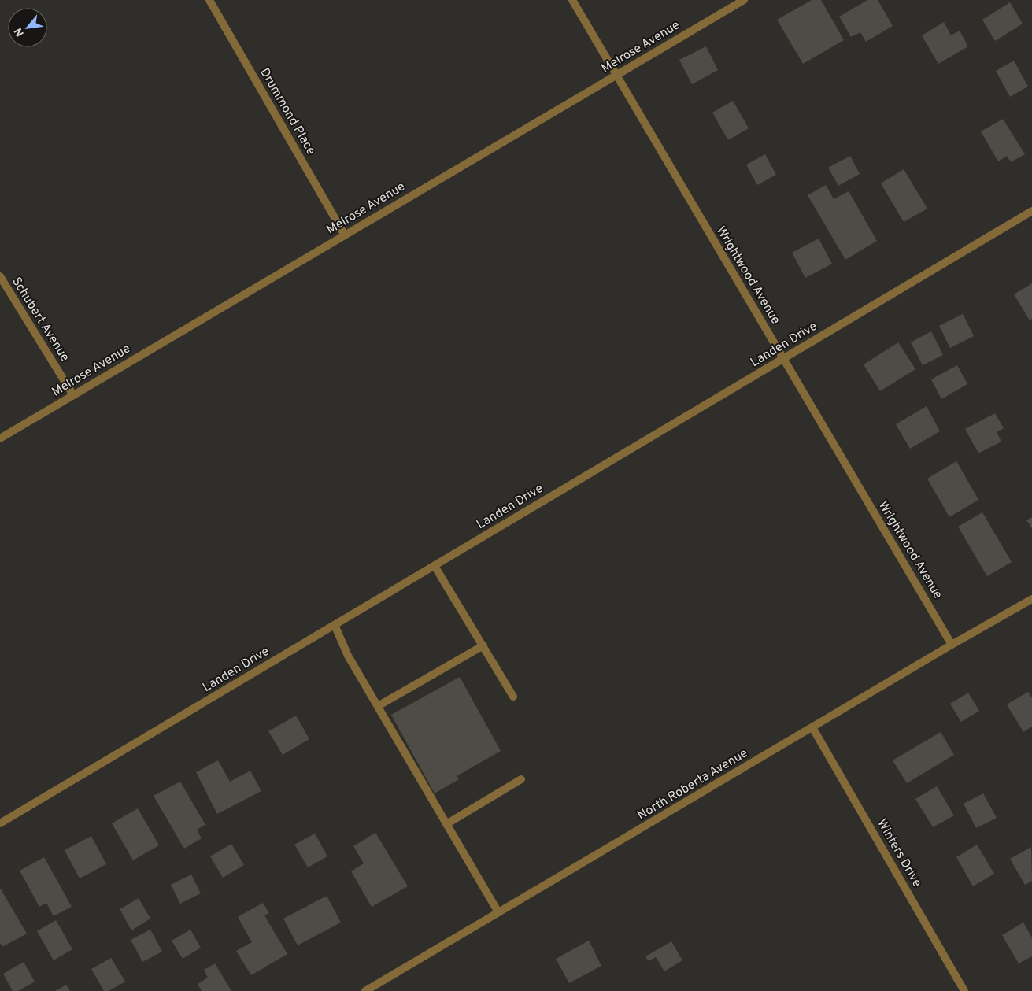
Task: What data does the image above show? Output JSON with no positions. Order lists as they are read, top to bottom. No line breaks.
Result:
{"streets":{"street":["Melrose Avenue","Drummond Place","Wrightwood Avenue","Schubert Avenue","Landen Drive","North Roberta Avenue","Winters Drive"]},"crossings":[["Melrose Avenue","Drummond Place"],["Melrose Avenue","Wrightwood Avenue"],["Melrose Avenue","Schubert Avenue"],["Wrightwood Avenue","Landen Drive"],["Wrightwood Avenue","North Roberta Avenue"],["North Roberta Avenue","Winters Drive"]],"north":"bottom left"}
